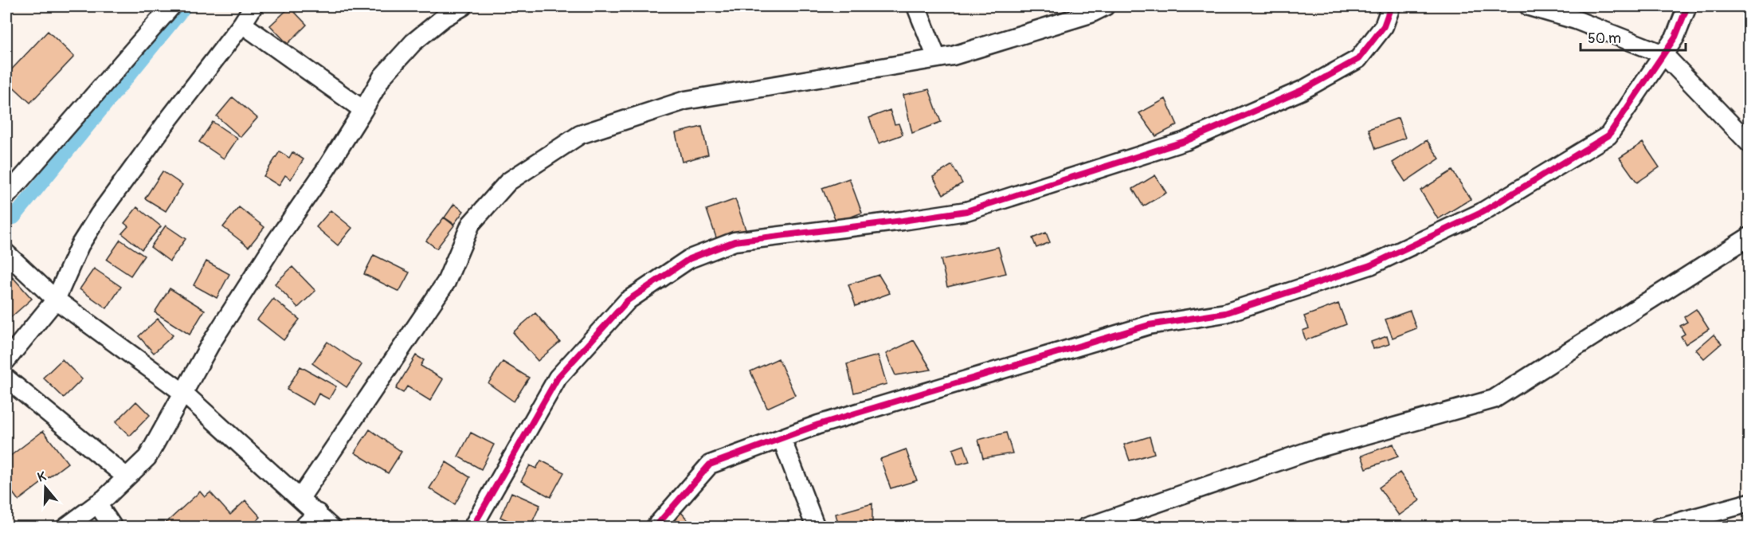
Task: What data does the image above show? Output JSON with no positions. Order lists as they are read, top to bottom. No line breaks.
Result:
{"scale_bar":"50 m","north":"top"}
